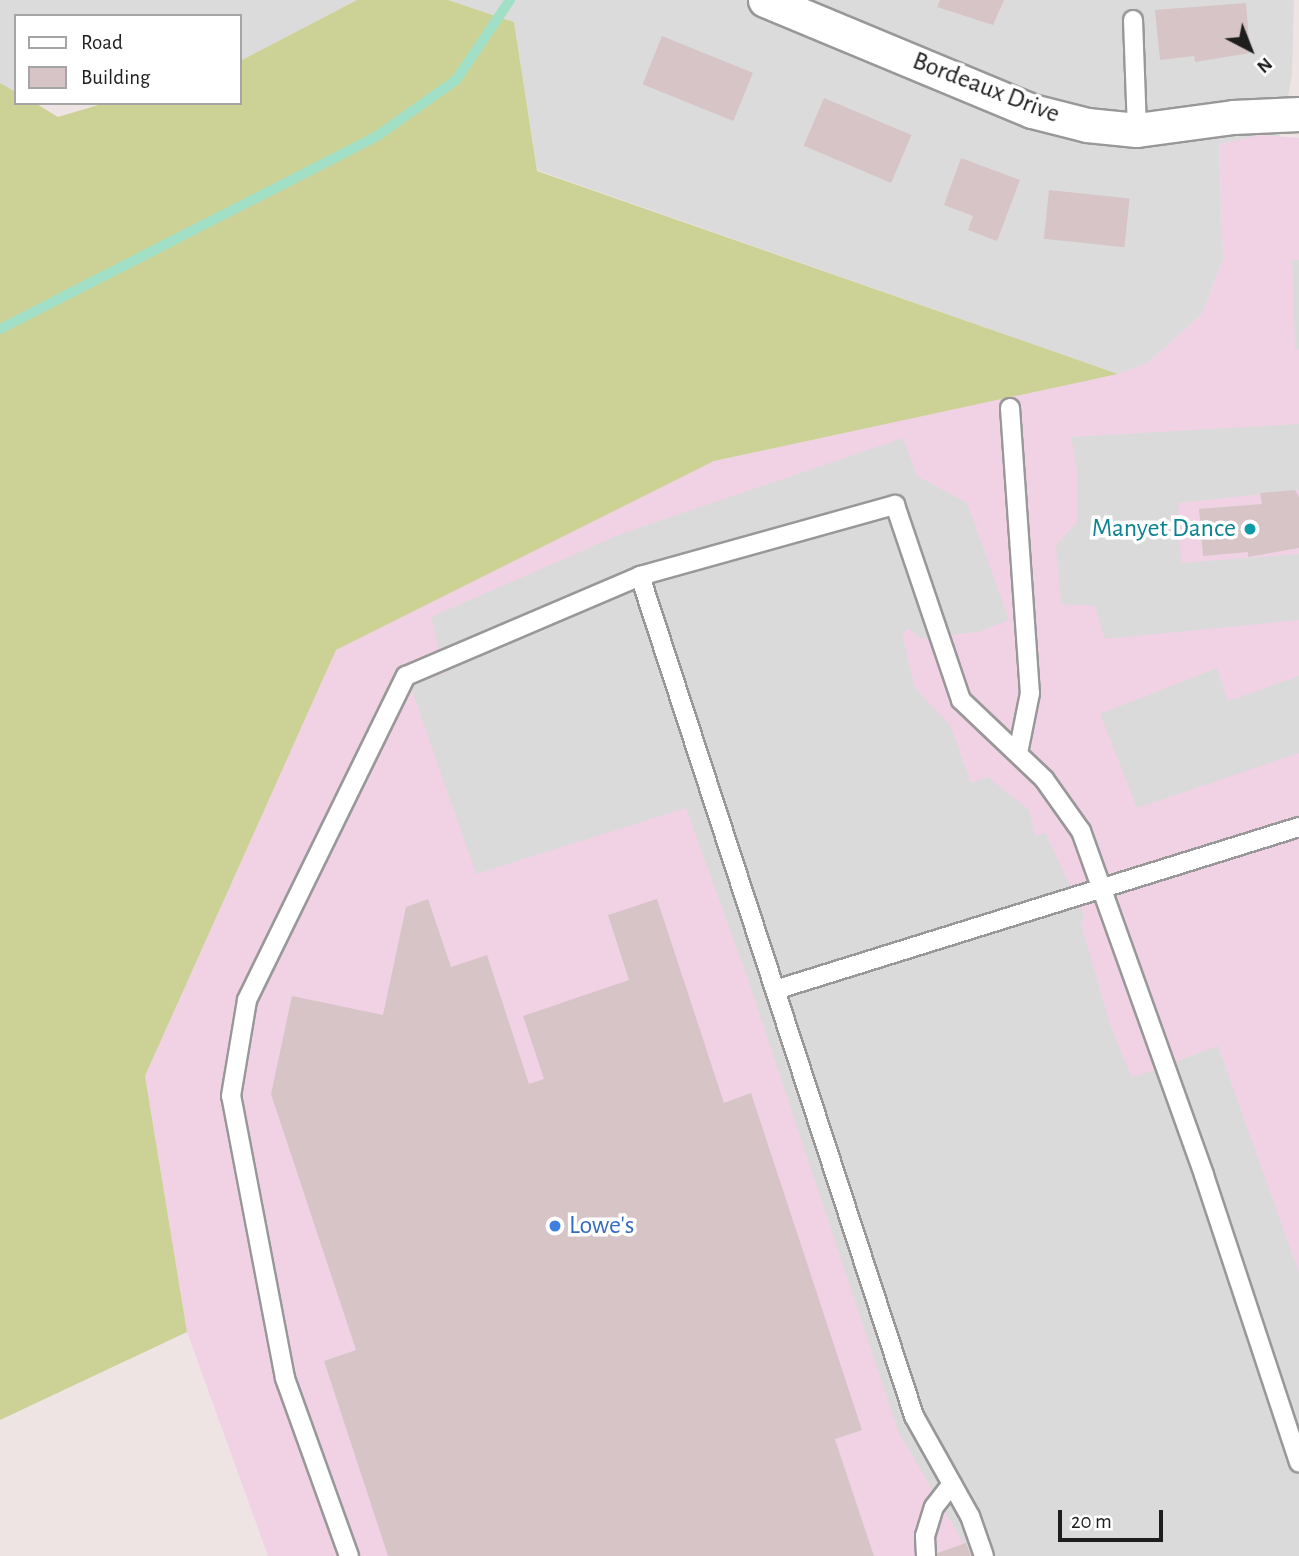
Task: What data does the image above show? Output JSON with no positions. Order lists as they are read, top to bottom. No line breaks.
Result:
{"streets":{"street":["Bordeaux Drive"]},"places":["Manyet Dance","Lowe's"],"legend":["Road","Building"],"scale_bar":"20 m","north":"bottom right"}
